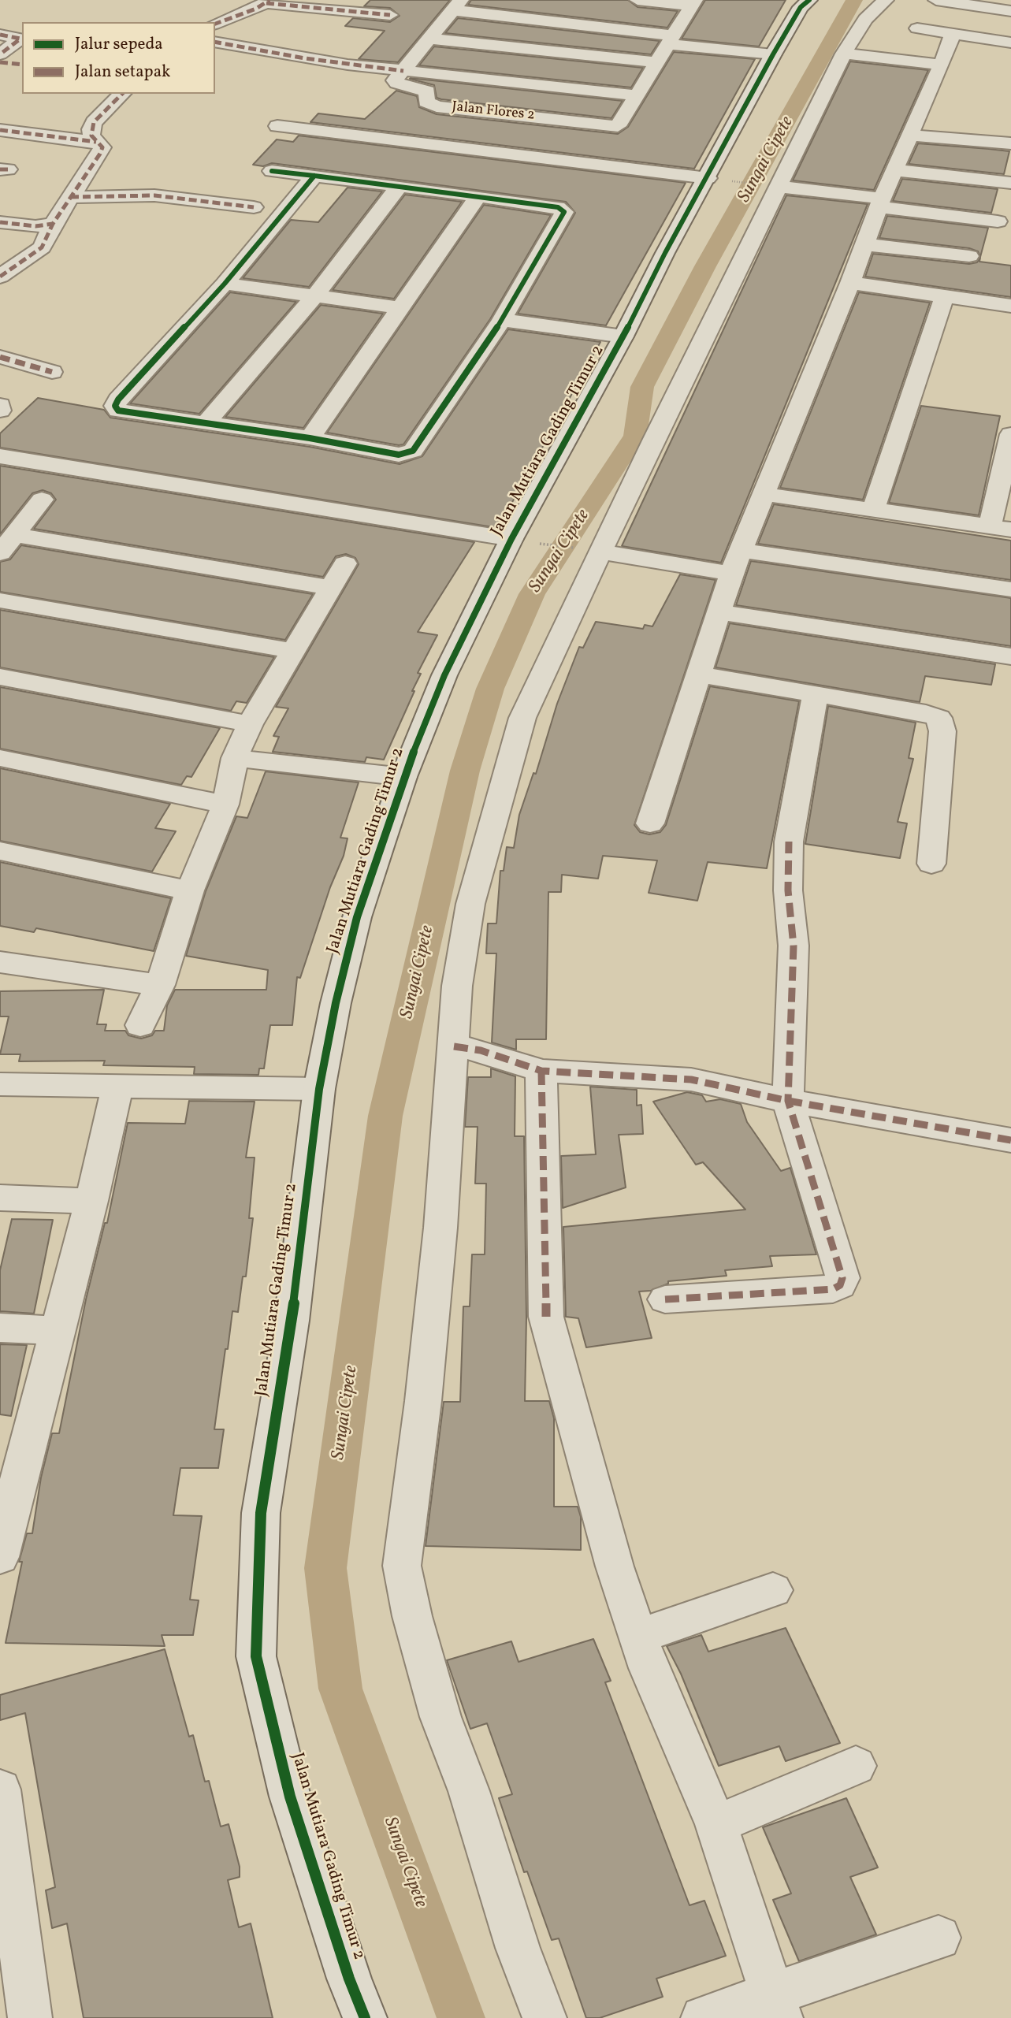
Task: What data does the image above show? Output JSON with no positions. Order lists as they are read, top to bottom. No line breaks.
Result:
{"streets":{"street":["Jalan Flores 2","Jalan Mutiara Gading Timur 2"]},"water":["Sungai Cipete"],"legend":["Jalur sepeda","Jalan setapak"]}
